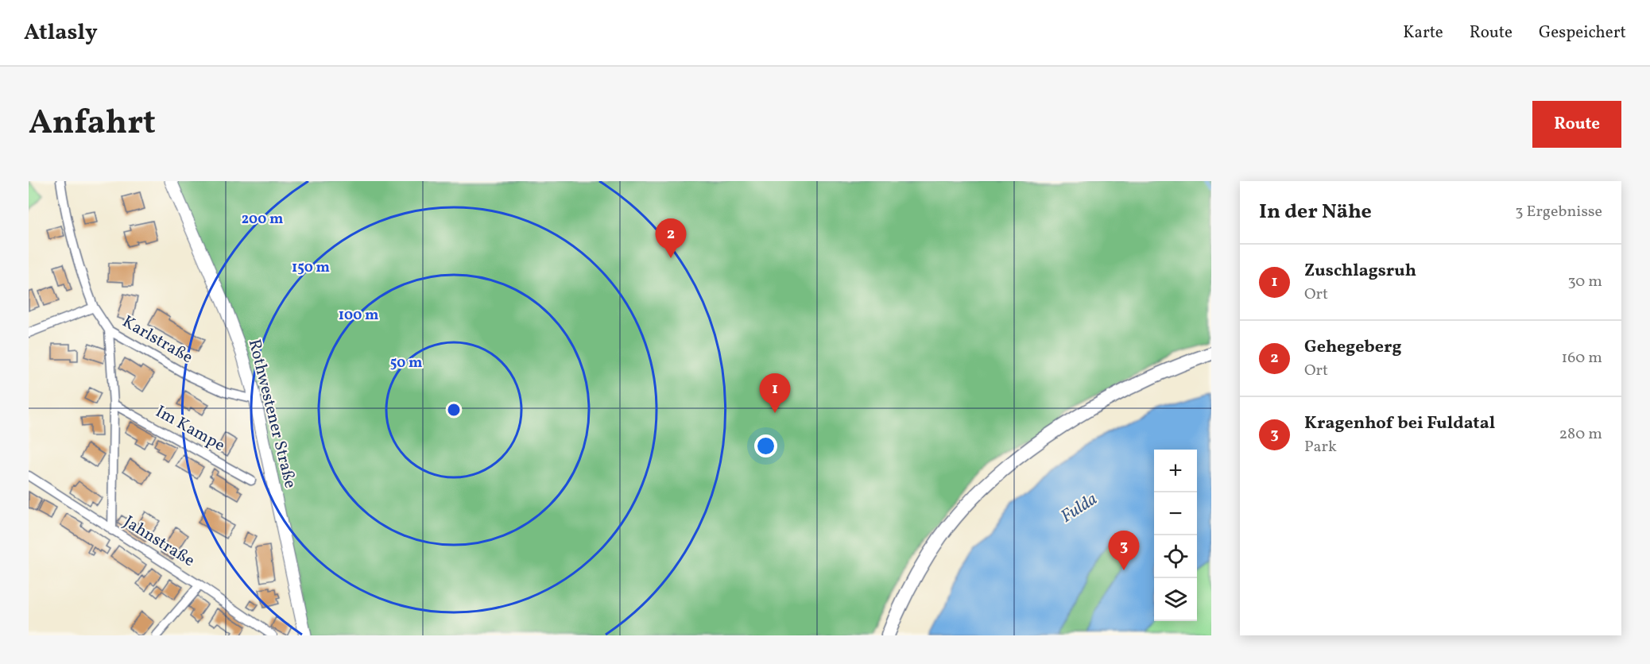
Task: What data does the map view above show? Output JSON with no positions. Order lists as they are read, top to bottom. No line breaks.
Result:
{"streets":{"main road":["Rothwestener Straße"],"street":["Karlstraße","Im Kampe","Jahnstraße"]},"crossings":[["Karlstraße","Rothwestener Straße"]],"water":["Fulda"],"page":{"header":"Atlasly","nav":["Karte","Route","Gespeichert"],"title":"Anfahrt","buttons":"Route","heading":["In der Nähe","3 Ergebnisse"],"pins":["2","1","3"],"list":[{"mark":"1","name":"Zuschlagsruh","note":"Ort","value":"30 m"},{"mark":"2","name":"Gehegeberg","note":"Ort","value":"160 m"},{"mark":"3","name":"Kragenhof bei Fuldatal","note":"Park","value":"280 m"}],"map_buttons":["+","−"]},"rings":["200 m","150 m","100 m","50 m"]}
